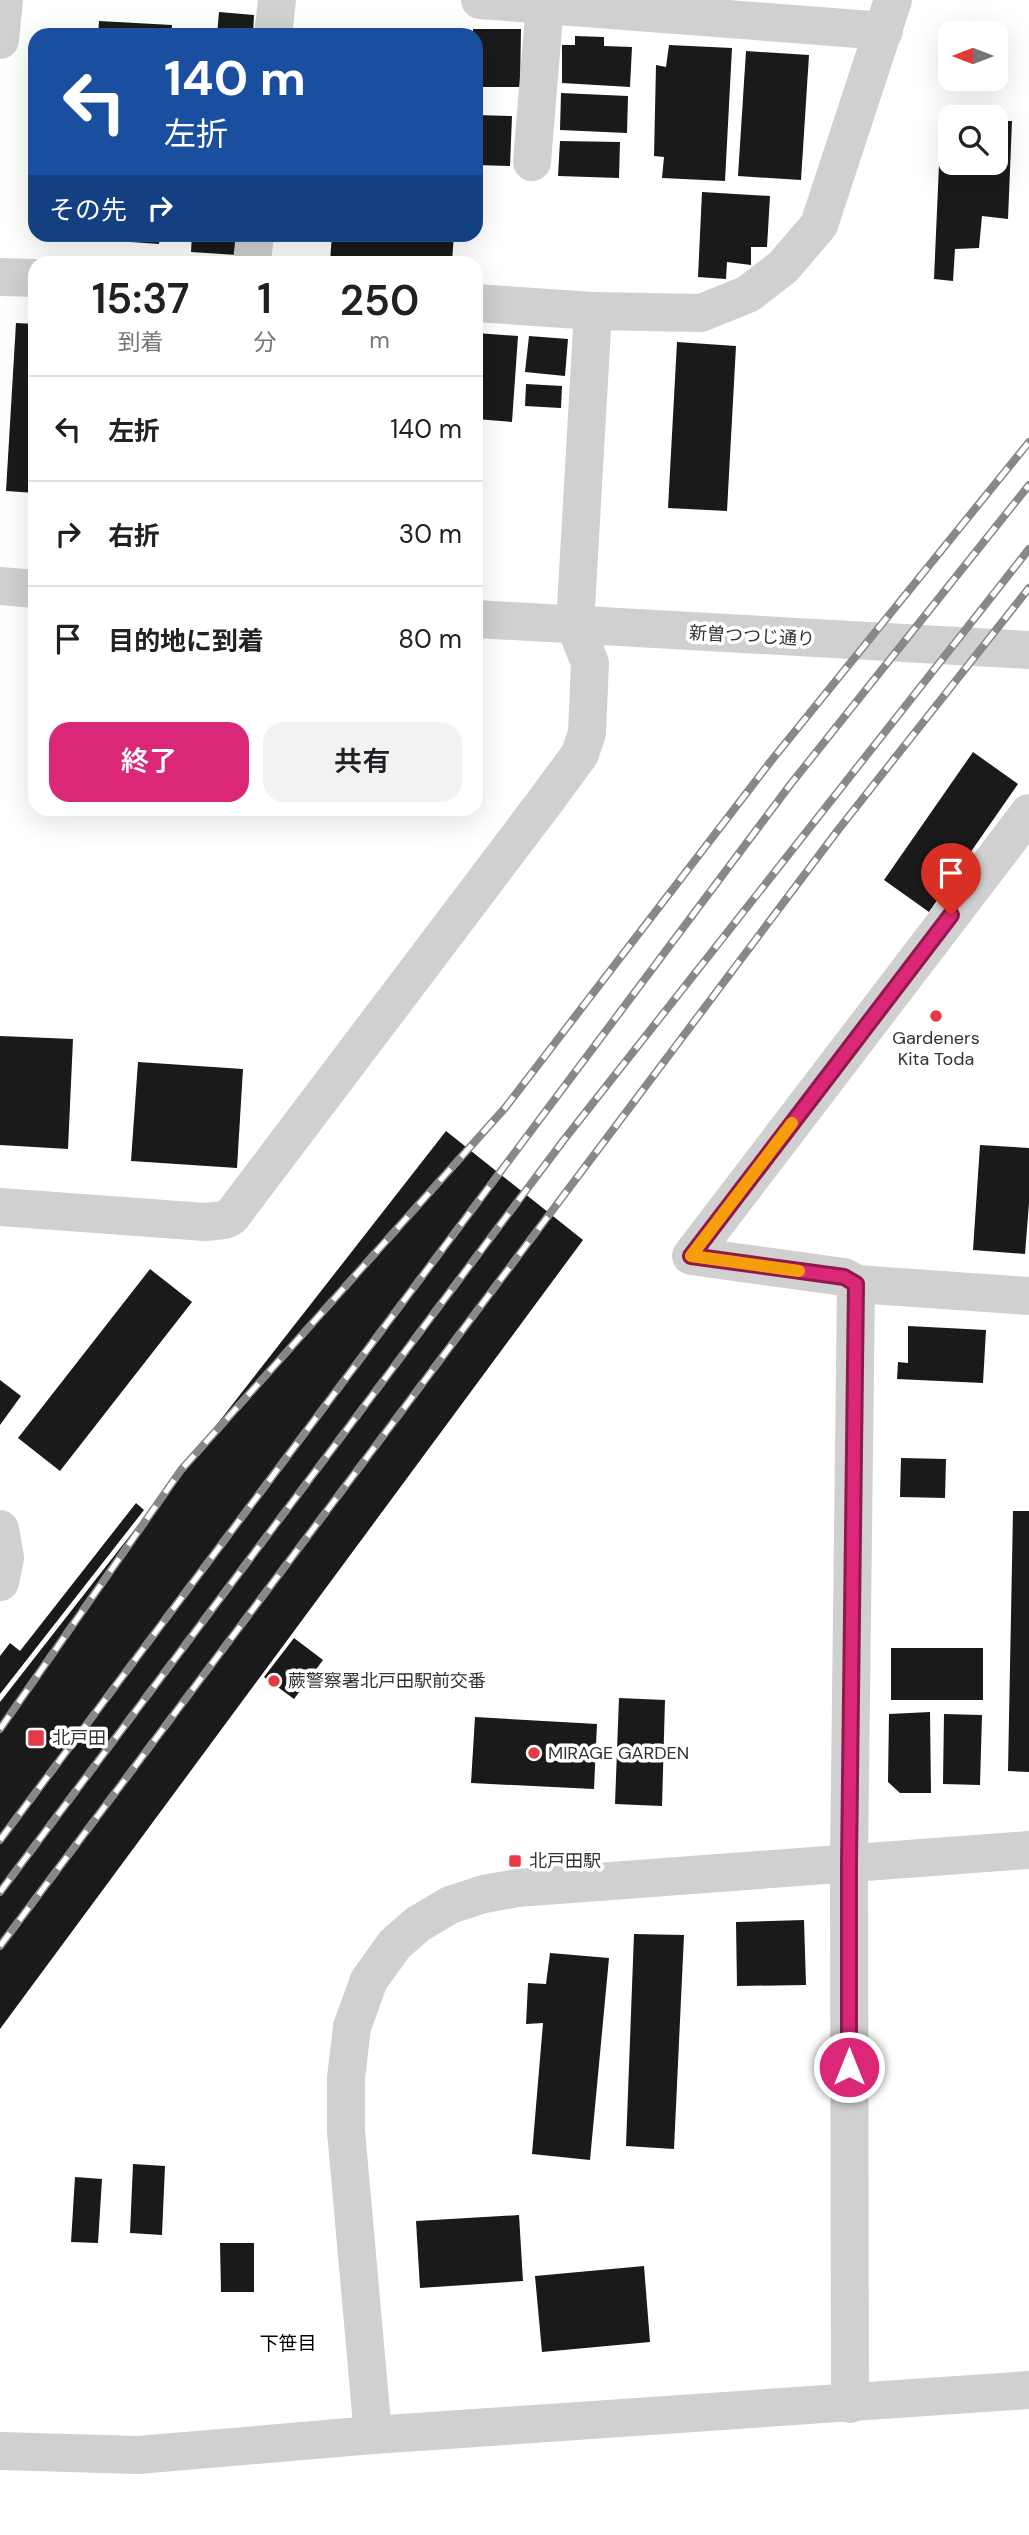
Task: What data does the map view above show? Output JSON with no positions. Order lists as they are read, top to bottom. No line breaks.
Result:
{"streets":{"street":["新曽つつじ通り"]},"districts":["下笹目"],"places":{"other":["Gardeners Kita Toda","蕨警察署北戸田駅前交番","MIRAGE GARDEN"],"transit":["北戸田","北戸田駅"]},"north":"left","page":{"turn":["140 m","左折"],"then":"その先","eta":["15:37","到着","1","分","250","m"],"list":[{"name":"左折","value":"140 m"},{"name":"右折","value":"30 m"},{"name":"目的地に到着","value":"80 m"}],"buttons":["終了","共有"]}}
